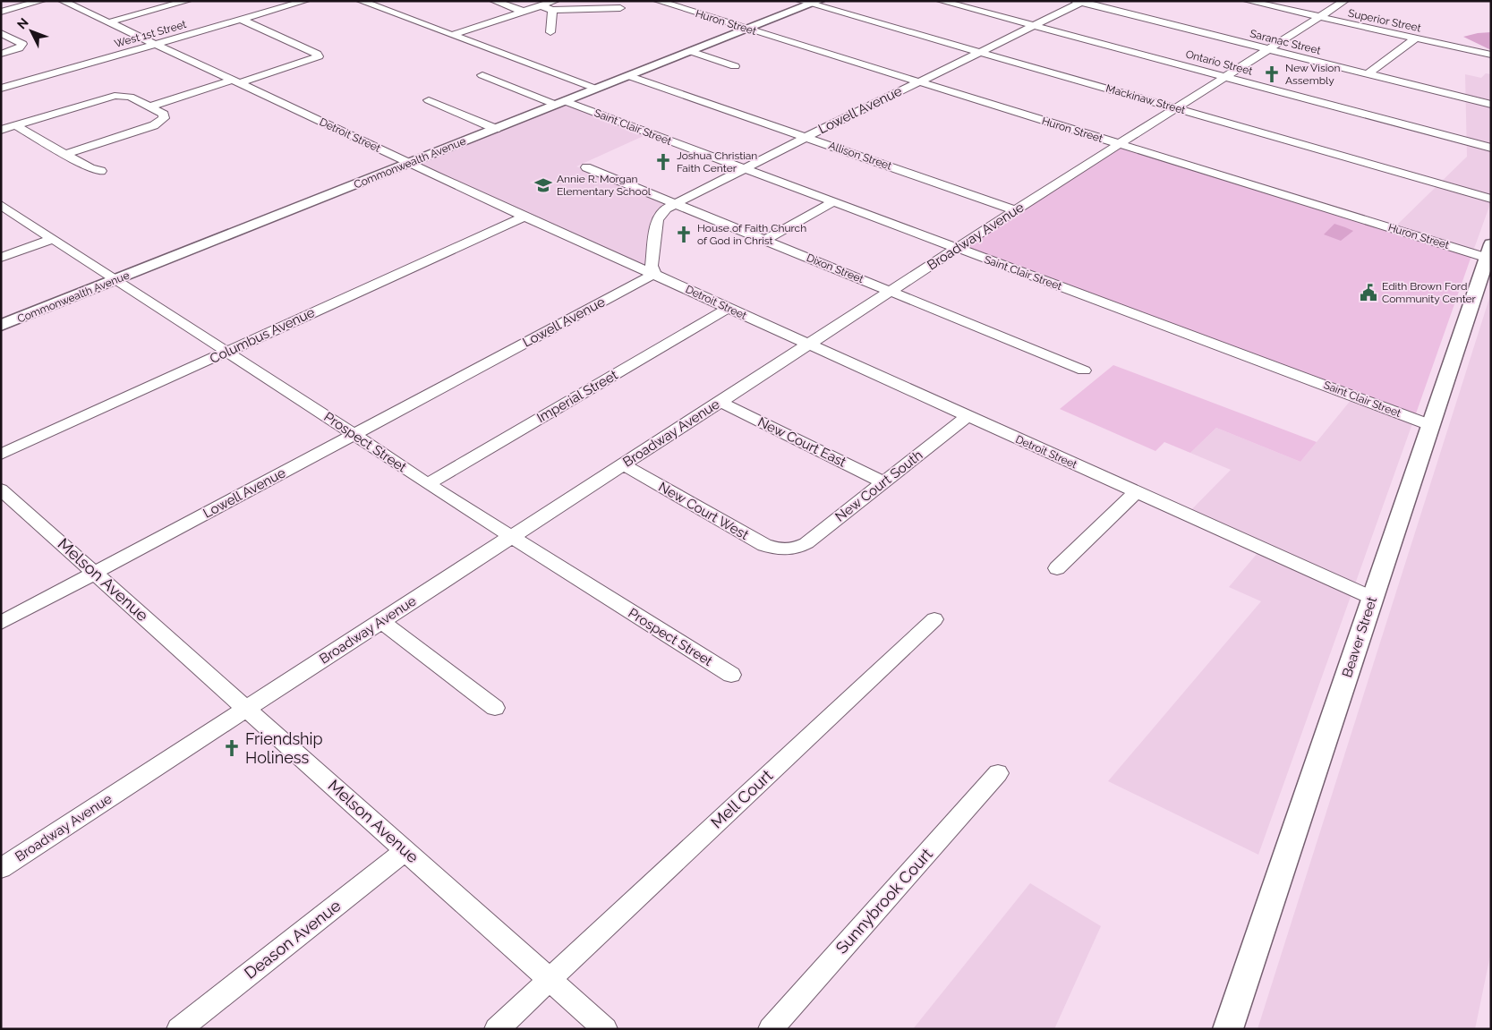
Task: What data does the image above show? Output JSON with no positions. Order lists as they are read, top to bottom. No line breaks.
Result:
{"streets":{"main road":["Commonwealth Avenue","Beaver Street"],"street":["Superior Street","Huron Street","West 1st Street","Saranac Street","Ontario Street","Mackinaw Street","Lowell Avenue","Saint Clair Street","Detroit Street","Allison Street","Broadway Avenue","Dixon Street","Columbus Avenue","Imperial Street","Prospect Street","New Court East","New Court South","New Court West","Melson Avenue","Mell Court","Sunnybrook Court","Deason Avenue"]},"crossings":[["Superior Street","Broadway Avenue"],["Huron Street","Lowell Avenue"],["Huron Street","Commonwealth Avenue"],["Huron Street","Broadway Avenue"],["Huron Street","Beaver Street"],["West 1st Street","Detroit Street"],["Saranac Street","Lowell Avenue"],["Saranac Street","Broadway Avenue"],["Ontario Street","Lowell Avenue"],["Ontario Street","Broadway Avenue"],["Mackinaw Street","Lowell Avenue"],["Mackinaw Street","Commonwealth Avenue"],["Mackinaw Street","Broadway Avenue"],["Lowell Avenue","Saint Clair Street"],["Lowell Avenue","Detroit Street"],["Lowell Avenue","Allison Street"],["Lowell Avenue","Dixon Street"],["Lowell Avenue","Prospect Street"],["Lowell Avenue","Melson Avenue"],["Saint Clair Street","Commonwealth Avenue"],["Saint Clair Street","Broadway Avenue"],["Saint Clair Street","Beaver Street"],["Detroit Street","Commonwealth Avenue"],["Detroit Street","Broadway Avenue"],["Detroit Street","Columbus Avenue"],["Detroit Street","Imperial Street"],["Detroit Street","New Court South"],["Detroit Street","Beaver Street"],["Allison Street","Commonwealth Avenue"],["Allison Street","Broadway Avenue"],["Commonwealth Avenue","Prospect Street"],["Broadway Avenue","Dixon Street"],["Broadway Avenue","Prospect Street"],["Broadway Avenue","New Court East"],["Broadway Avenue","New Court West"],["Broadway Avenue","Melson Avenue"],["Columbus Avenue","Prospect Street"],["Imperial Street","Prospect Street"],["New Court East","New Court South"],["New Court South","New Court West"],["Melson Avenue","Mell Court"],["Melson Avenue","Deason Avenue"]],"places":{"church":["New Vision Assembly","Joshua Christian Faith Center","House of Faith Church of God in Christ","Friendship Holiness"],"school or university":["Annie R. Morgan Elementary School"],"public building":["Edith Brown Ford Community Center"]},"north":"top left"}
